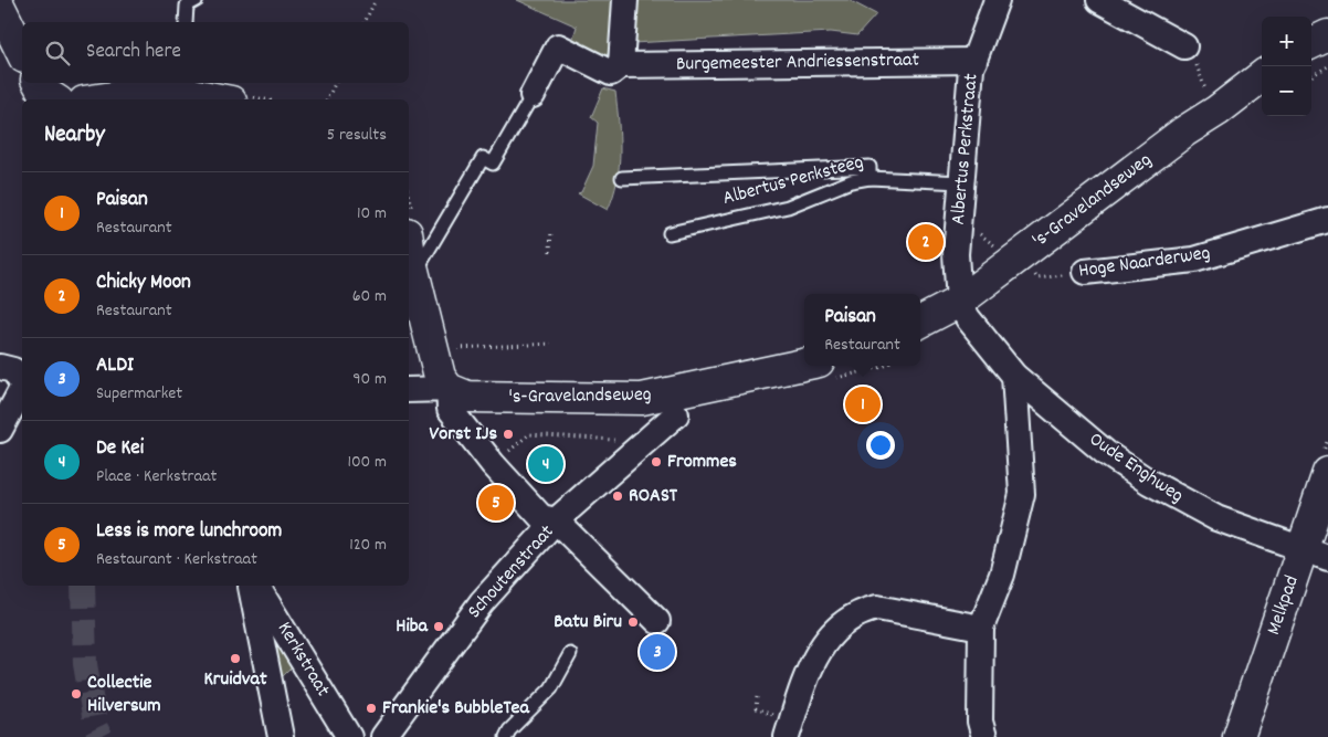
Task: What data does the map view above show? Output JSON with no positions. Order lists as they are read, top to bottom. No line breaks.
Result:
{"streets":{"main road":["'s-Gravelandseweg","Melkpad"],"street":["Burgemeester Andriessenstraat","Albertus Perkstraat","Hoge Naarderweg","Oude Enghweg","Schoutenstraat","Kerkstraat"],"lane":["Albertus Perksteeg"]},"crossings":[["Burgemeester Andriessenstraat","Albertus Perkstraat"],["Albertus Perkstraat","Albertus Perksteeg"],["Albertus Perkstraat","'s-Gravelandseweg"],["Albertus Perkstraat","Oude Enghweg"],["'s-Gravelandseweg","Oude Enghweg"],["'s-Gravelandseweg","Schoutenstraat"],["Oude Enghweg","Melkpad"]],"places":["Vorst IJs","Frommes","ROAST","Batu Biru","Hiba","Kruidvat","Collectie Hilversum","Frankie's BubbleTea"],"page":{"map_buttons":["+","−"],"search":"Search here","heading":["Nearby","5 results"],"list":[{"mark":"1","name":"Paisan","note":"Restaurant","value":"10 m"},{"mark":"2","name":"Chicky Moon","note":"Restaurant","value":"60 m"},{"mark":"3","name":"ALDI","note":"Supermarket","value":"90 m"},{"mark":"4","name":"De Kei","note":"Place · Kerkstraat","value":"100 m"},{"mark":"5","name":"Less is more lunchroom","note":"Restaurant · Kerkstraat","value":"120 m"}],"pins":["2","1","4","5","3"],"popup":["Paisan","Restaurant"]}}
